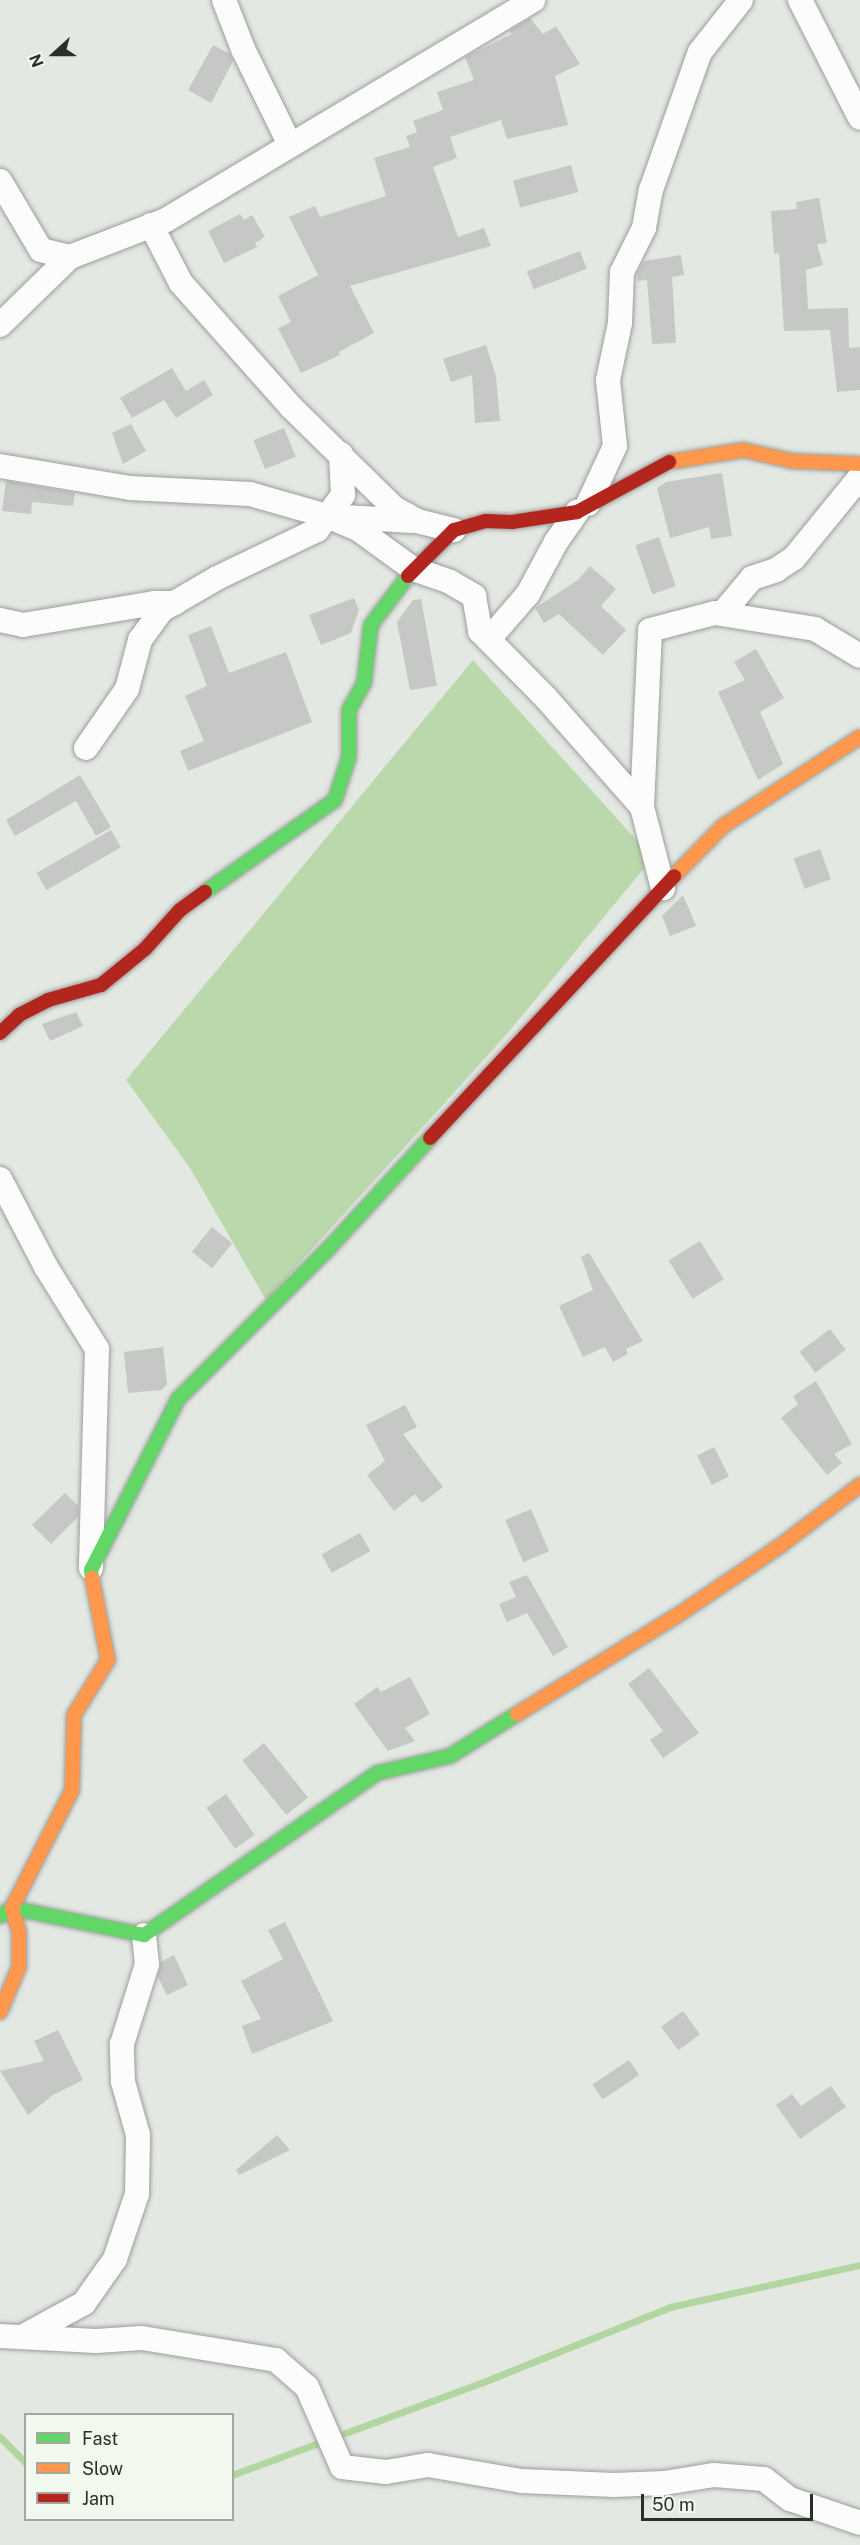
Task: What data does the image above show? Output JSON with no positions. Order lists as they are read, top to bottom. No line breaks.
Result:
{"legend":["Fast","Slow","Jam"],"scale_bar":"50 m","north":"left"}
